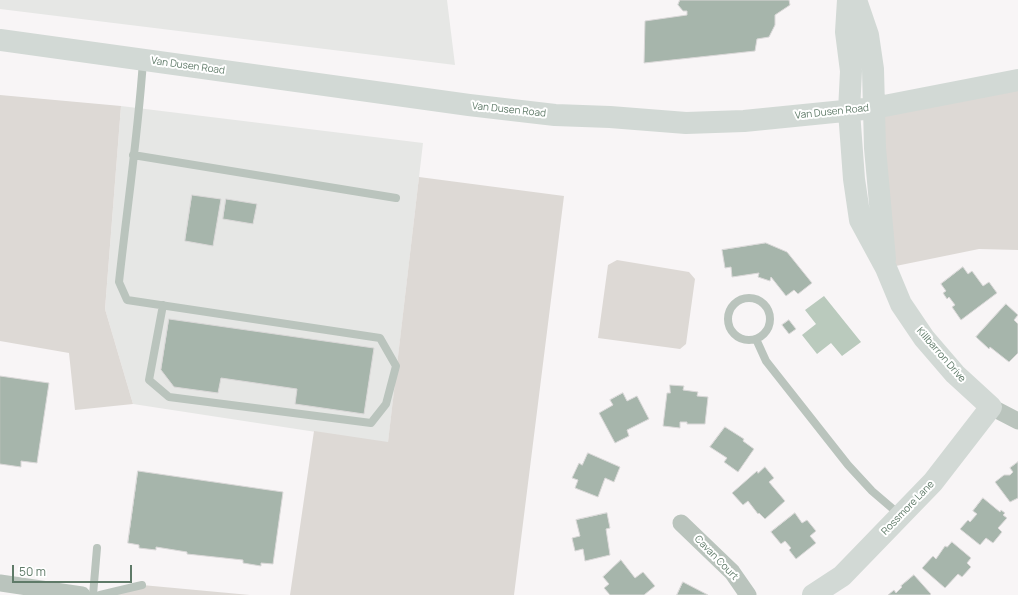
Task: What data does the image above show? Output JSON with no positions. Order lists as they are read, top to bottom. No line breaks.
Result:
{"streets":{"main road":["Van Dusen Road","Killbarron Drive","Rossmore Lane"],"street":["Cavan Court"]},"crossings":[["Van Dusen Road","Killbarron Drive"],["Killbarron Drive","Rossmore Lane"]],"scale_bar":"50 m"}
